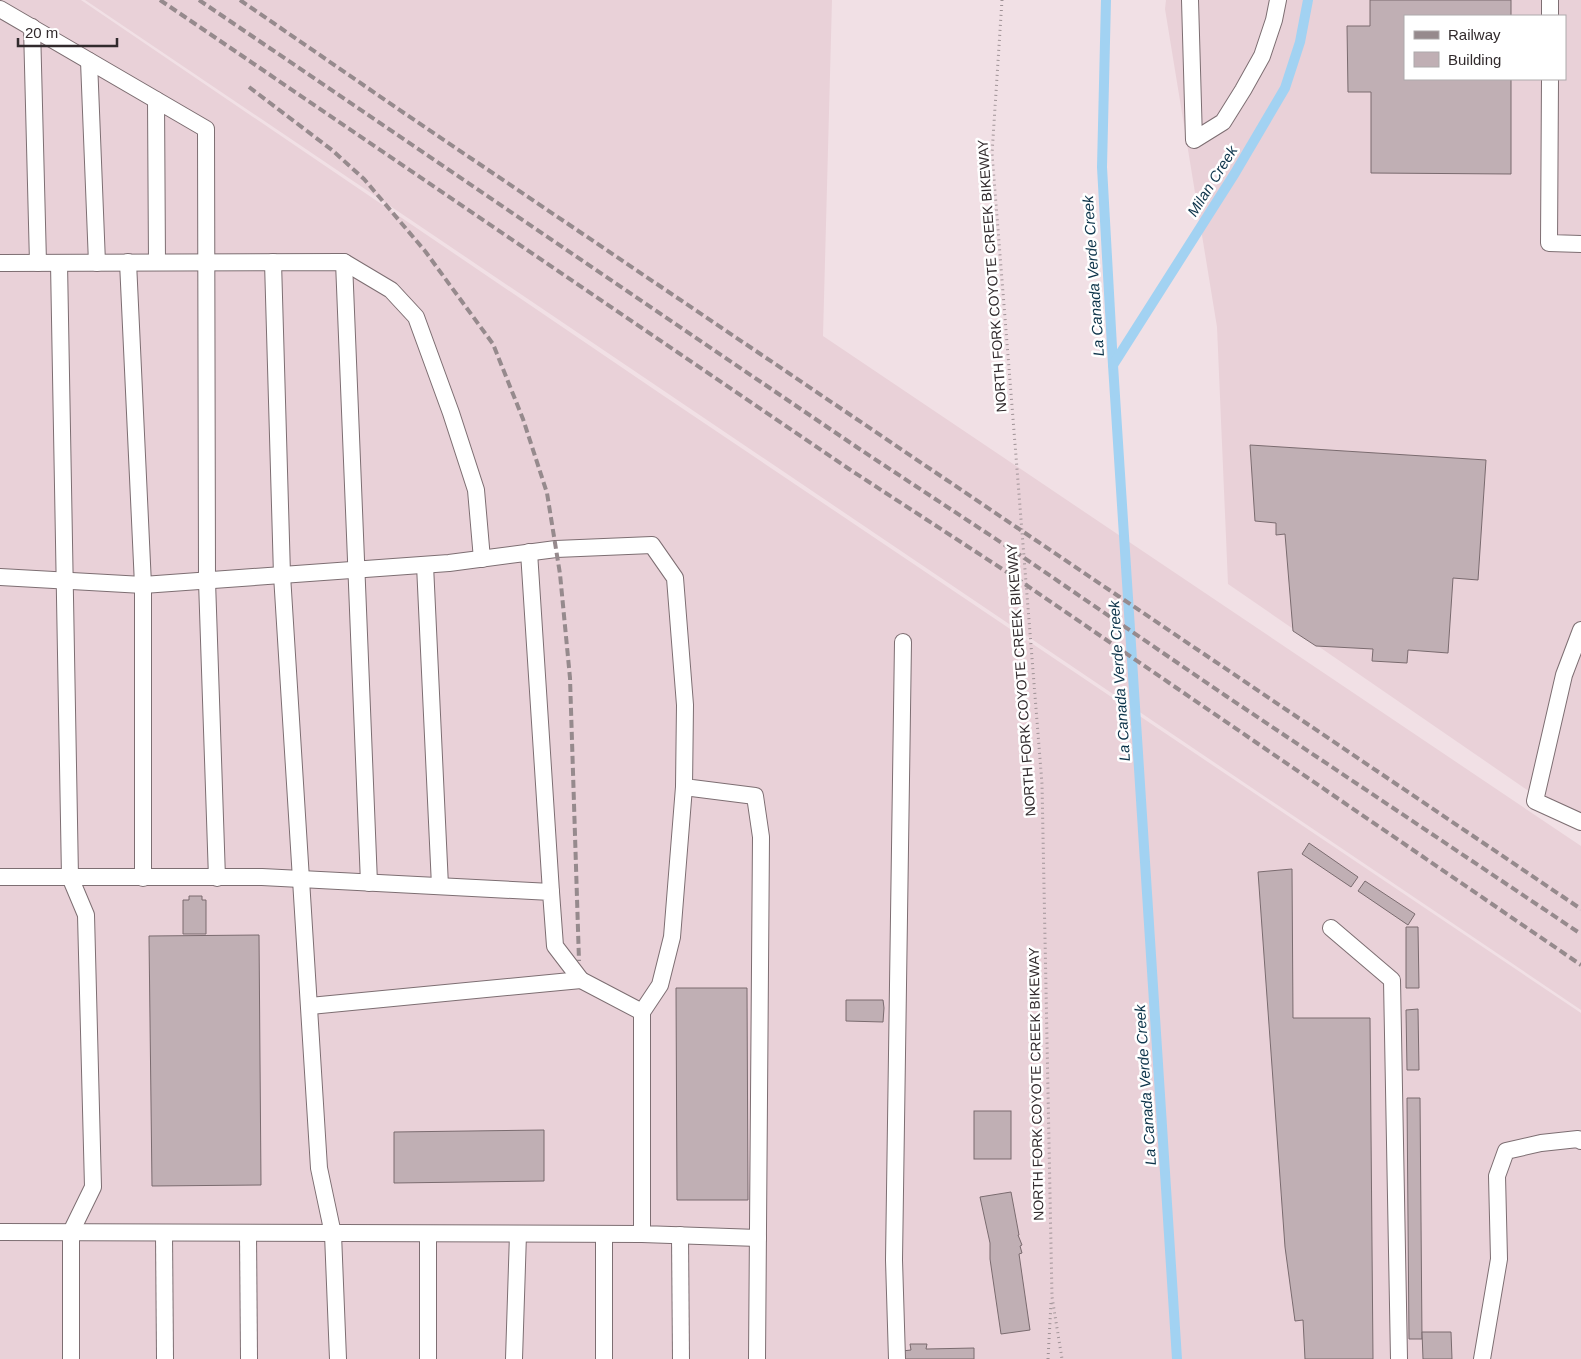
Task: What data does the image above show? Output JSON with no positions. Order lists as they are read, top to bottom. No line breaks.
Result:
{"streets":{"path":["NORTH FORK COYOTE CREEK BIKEWAY"]},"water":["Milan Creek","La Canada Verde Creek"],"legend":["Railway","Building"],"scale_bar":"20 m"}
